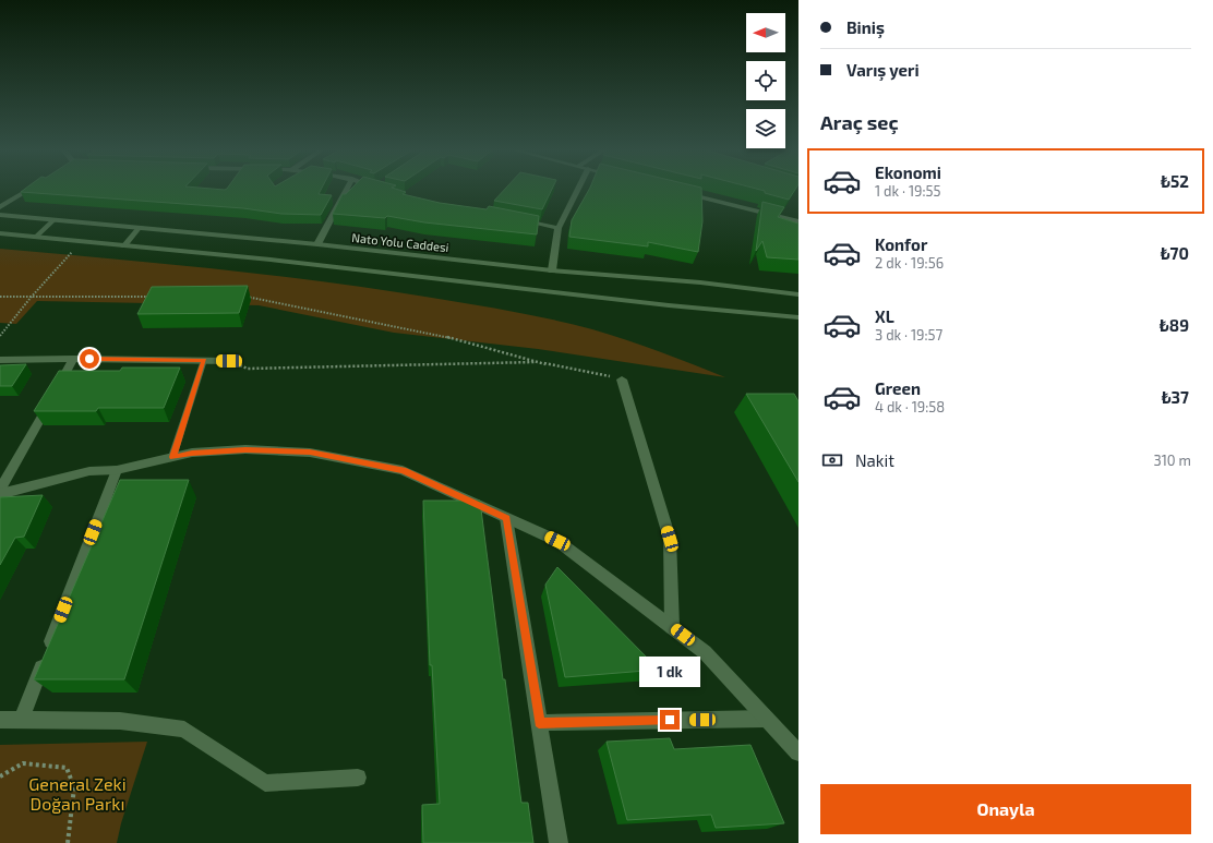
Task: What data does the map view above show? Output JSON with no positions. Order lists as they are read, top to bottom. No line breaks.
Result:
{"streets":{"street":["Nato Yolu Caddesi"]},"parks":["General Zeki Doğan Parkı"],"north":"left","page":{"banner":["Biniş","Varış yeri"],"heading":"Araç seç","list":[{"name":"Ekonomi","note":"1 dk · 19:55","value":"₺52"},{"name":"Konfor","note":"2 dk · 19:56","value":"₺70"},{"name":"XL","note":"3 dk · 19:57","value":"₺89"},{"name":"Green","note":"4 dk · 19:58","value":"₺37"}],"pay":["Nakit","310 m"],"bubble":"1 dk","buttons":"Onayla"}}
